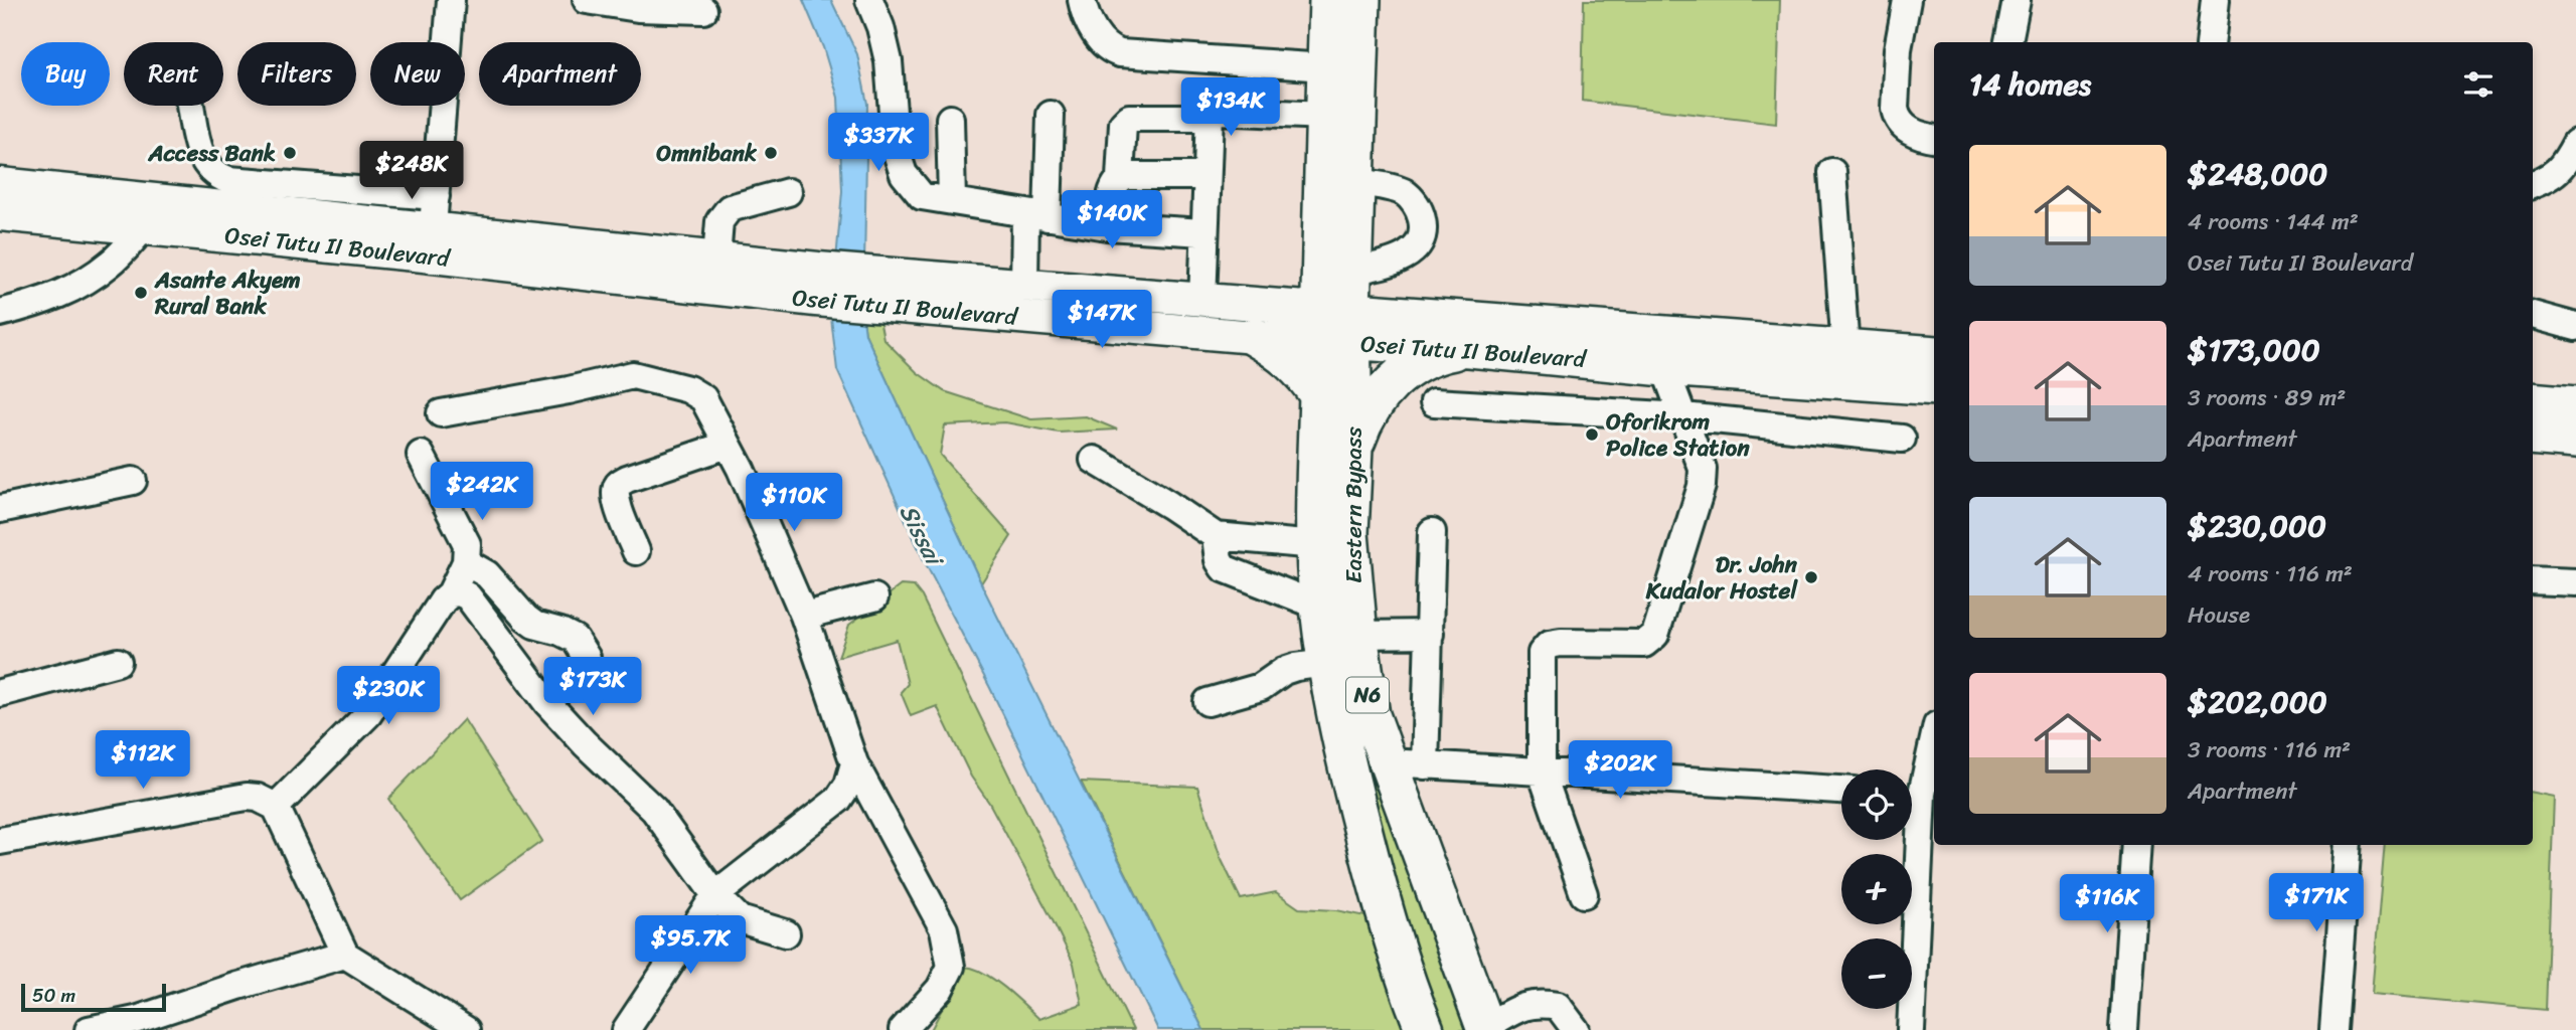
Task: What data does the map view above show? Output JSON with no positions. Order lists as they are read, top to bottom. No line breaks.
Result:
{"streets":{"highway":["Osei Tutu II Boulevard","Eastern Bypass","N6"]},"crossings":[["Osei Tutu II Boulevard","Eastern Bypass"]],"water":["Sissai"],"places":["Access Bank","Omnibank","Asante Akyem Rural Bank","Oforikrom Police Station","Dr. John Kudalor Hostel"],"scale_bar":"50 m","page":{"chip":["Buy","Rent","Filters","New","Apartment"],"heading":"14 homes","price":["$134K","$337K","$248K","$140K","$147K","$242K","$110K","$173K","$230K","$112K","$202K","$171K","$116K","$95.7K"],"list":[{"name":"$248,000","note":"4 rooms · 144 m² · Osei Tutu II Boulevard"},{"name":"$173,000","note":"3 rooms · 89 m² · Apartment"},{"name":"$230,000","note":"4 rooms · 116 m² · House"},{"name":"$202,000","note":"3 rooms · 116 m² · Apartment"}],"map_buttons":["+","−"],"scale":"50 m"}}
